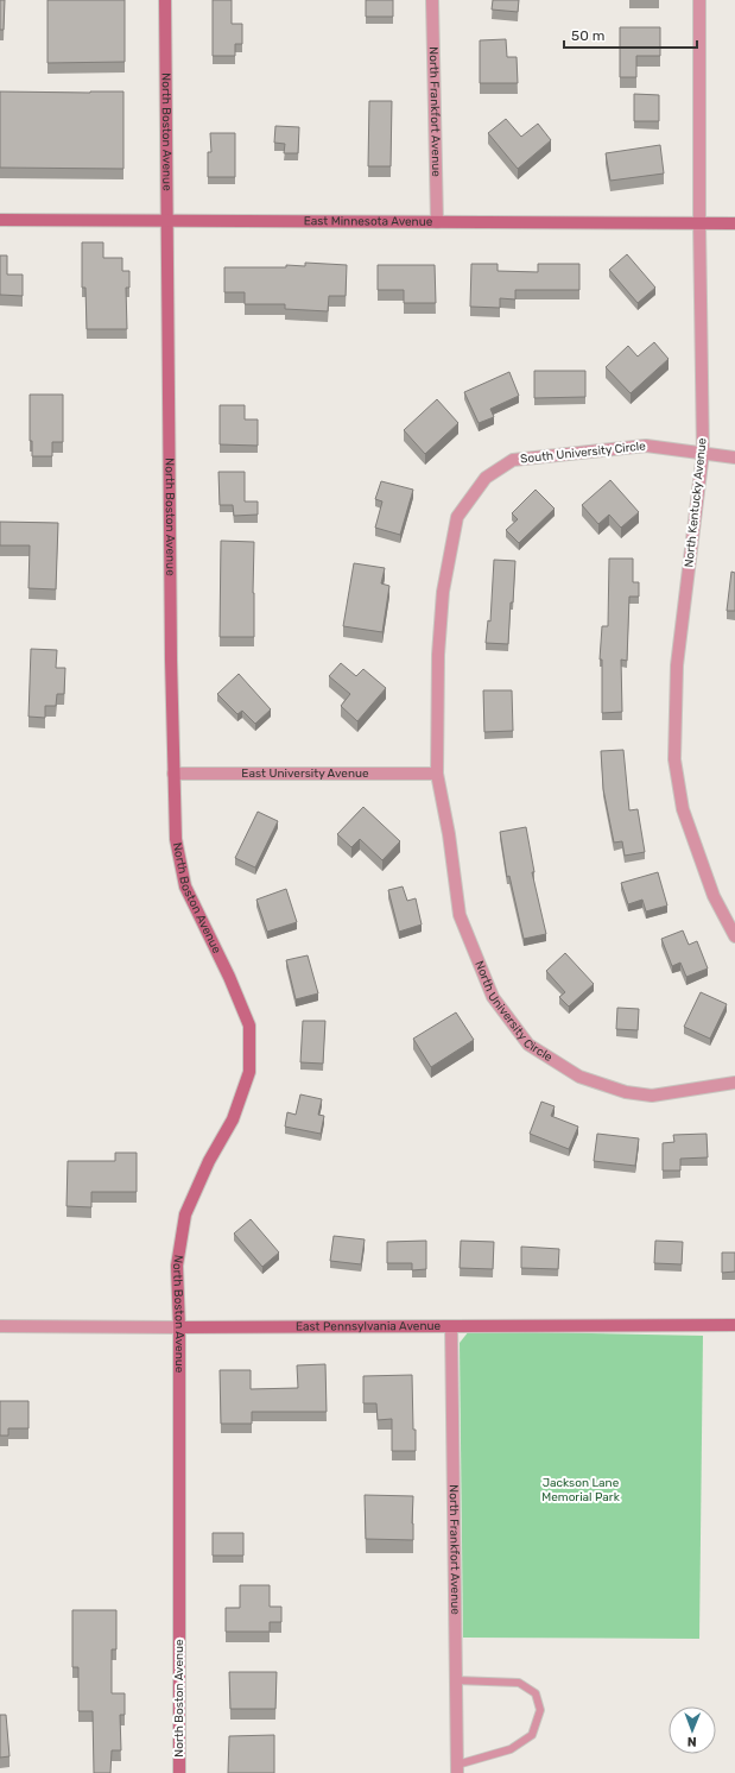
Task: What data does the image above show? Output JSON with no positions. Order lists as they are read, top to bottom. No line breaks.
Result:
{"streets":{"street":["North Frankfort Avenue","North Boston Avenue","East Minnesota Avenue","South University Circle","North Kentucky Avenue","East University Avenue","North University Circle","East Pennsylvania Avenue"]},"crossings":[["North Frankfort Avenue","East Minnesota Avenue"],["North Frankfort Avenue","East Pennsylvania Avenue"],["North Boston Avenue","East Minnesota Avenue"],["North Boston Avenue","East University Avenue"],["North Boston Avenue","East Pennsylvania Avenue"],["East Minnesota Avenue","North Kentucky Avenue"],["South University Circle","North Kentucky Avenue"],["South University Circle","East University Avenue"],["South University Circle","North University Circle"],["East University Avenue","North University Circle"]],"parks":["Jackson Lane Memorial Park"],"scale_bar":"50 m","north":"bottom"}
